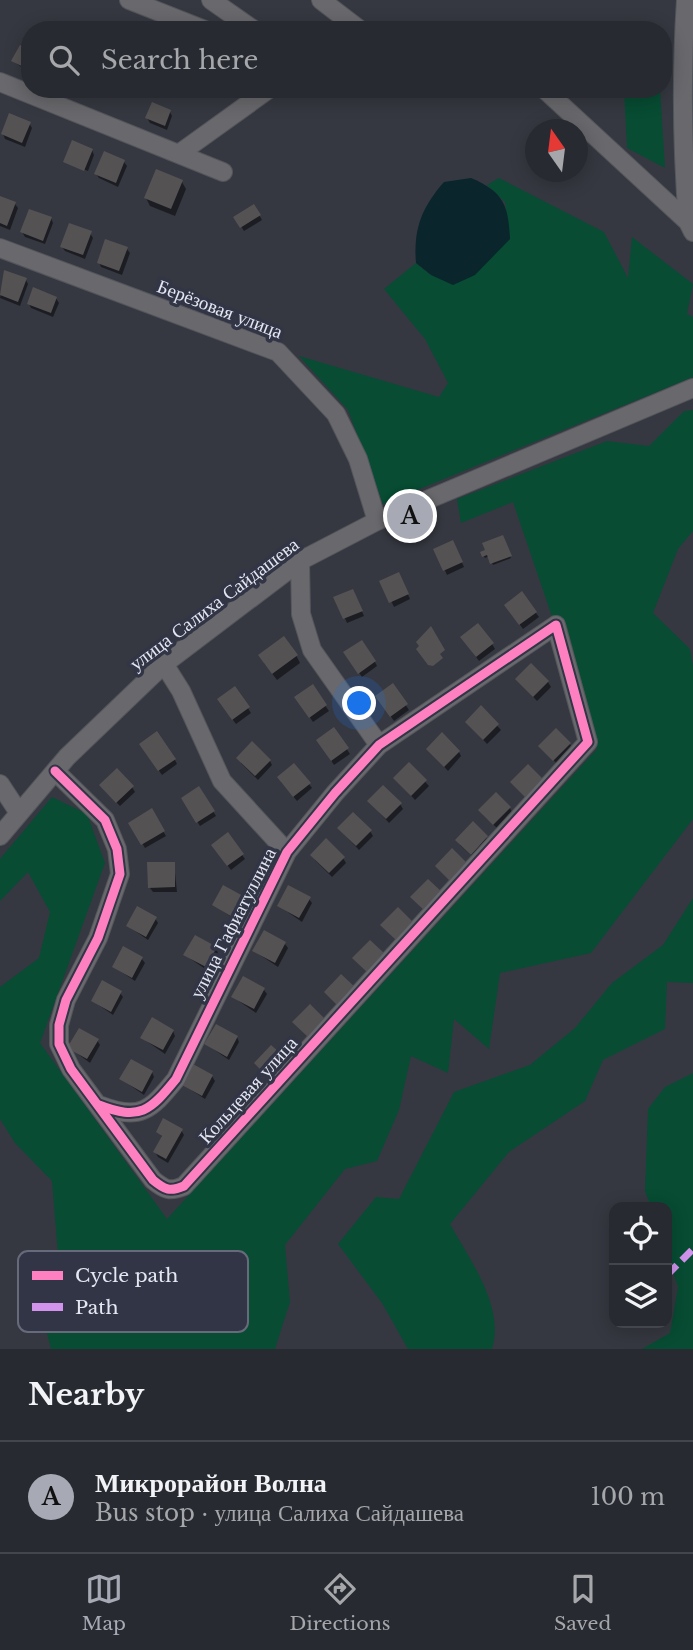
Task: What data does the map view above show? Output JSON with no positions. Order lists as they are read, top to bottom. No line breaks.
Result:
{"streets":{"street":["Берёзовая улица","улица Салиха Сайдашева","улица Гафиатуллина","Кольцевая улица"]},"crossings":[["Берёзовая улица","улица Салиха Сайдашева"],["улица Салиха Сайдашева","Кольцевая улица"],["улица Гафиатуллина","Кольцевая улица"]],"legend":["Cycle path","Path"],"north":"top","page":{"search":"Search here","pins":"A","heading":"Nearby","list":[{"mark":"A","name":"Микрорайон Волна","note":"Bus stop · улица Салиха Сайдашева","value":"100 m"}],"nav":["Map","Directions","Saved"]}}
